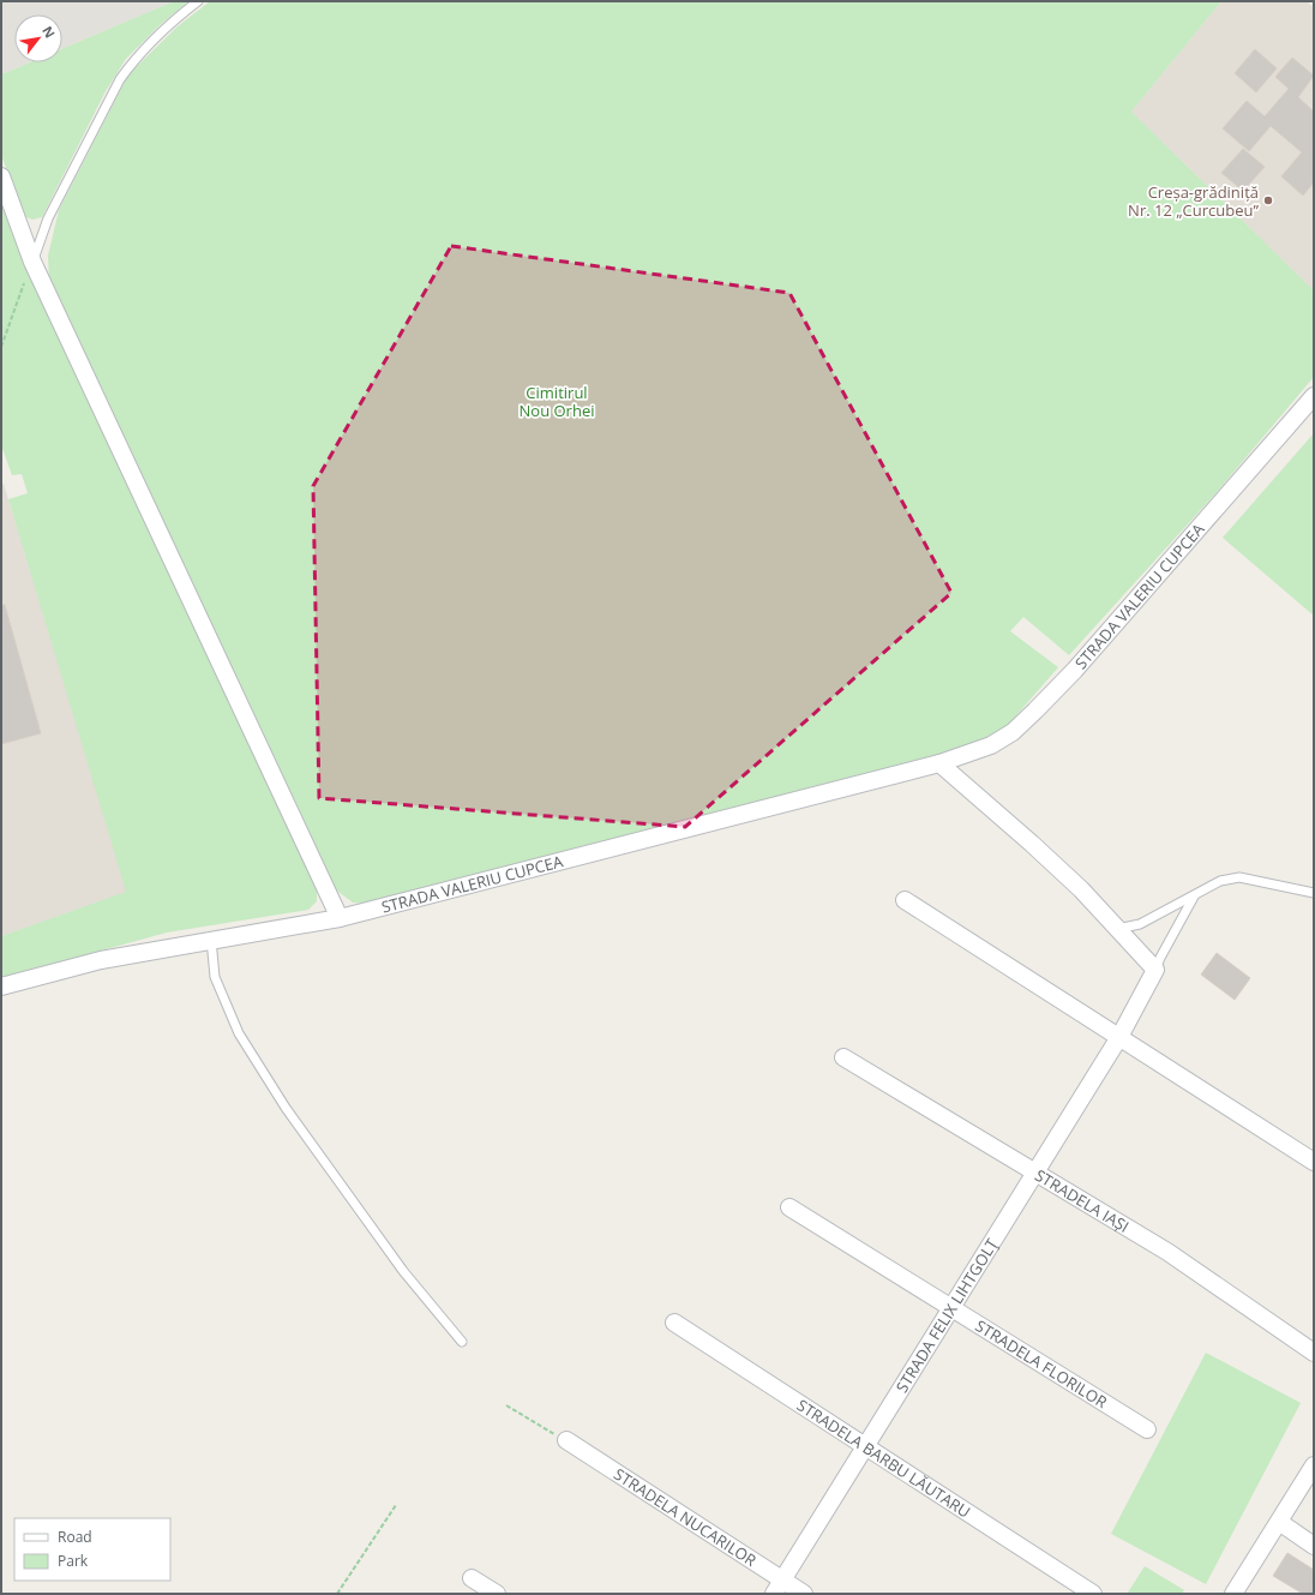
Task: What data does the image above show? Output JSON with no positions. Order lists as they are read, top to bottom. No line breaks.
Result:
{"streets":{"street":["STRADA VALERIU CUPCEA","STRADELA IAȘI","STRADA FELIX LIHTGOLŢ","STRADELA FLORILOR","STRADELA BARBU LĂUTARU","STRADELA NUCARILOR"]},"crossings":[["STRADELA IAȘI","STRADA FELIX LIHTGOLŢ"],["STRADA FELIX LIHTGOLŢ","STRADELA FLORILOR"],["STRADA FELIX LIHTGOLŢ","STRADELA BARBU LĂUTARU"],["STRADA FELIX LIHTGOLŢ","STRADELA NUCARILOR"]],"parks":["Cimitirul Nou Orhei"],"places":["Creșa-grădiniță Nr. 12 „Curcubeu”"],"legend":["Road","Park"],"north":"top right"}
